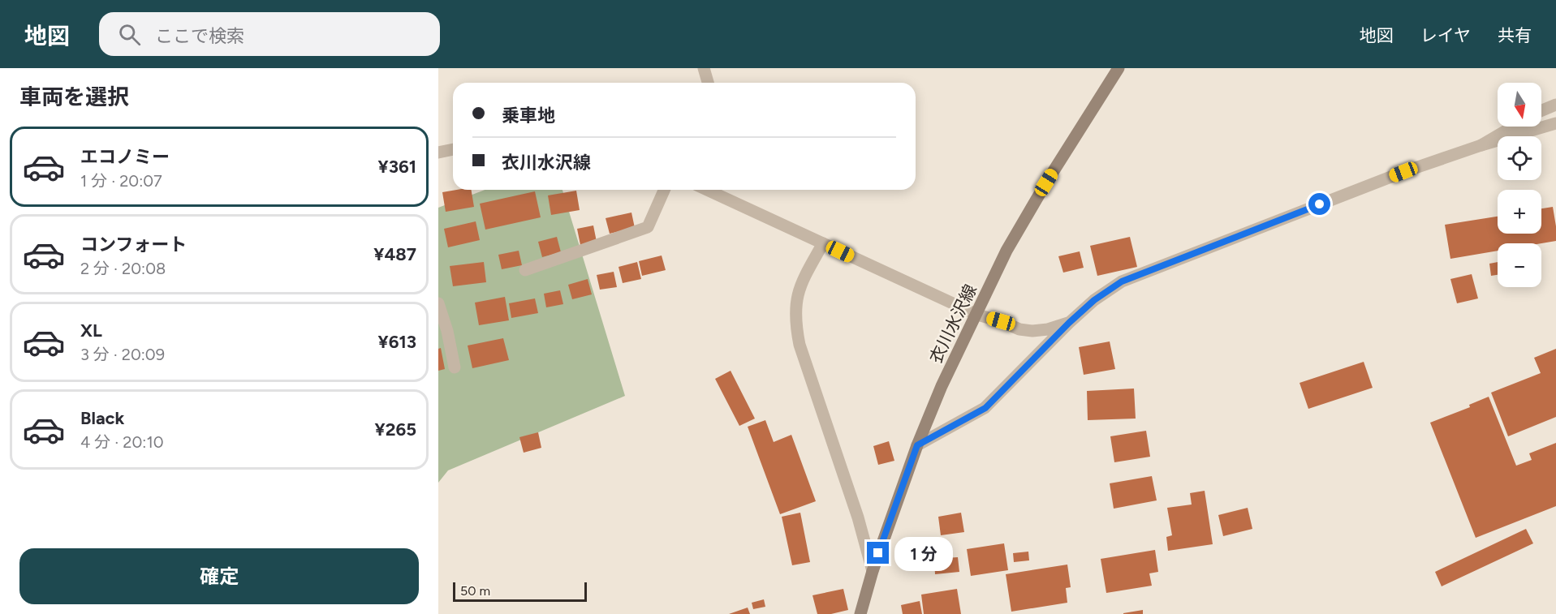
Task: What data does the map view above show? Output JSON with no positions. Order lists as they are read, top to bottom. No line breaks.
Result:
{"streets":{"main road":["衣川水沢線"]},"scale_bar":"50 m","north":"bottom","page":{"header":"地図","search":"ここで検索","nav":["地図","レイヤ","共有"],"heading":"車両を選択","map_buttons":["+","−"],"banner":["乗車地","衣川水沢線"],"list":[{"name":"エコノミー","note":"1 分 · 20:07","value":"¥361"},{"name":"コンフォート","note":"2 分 · 20:08","value":"¥487"},{"name":"XL","note":"3 分 · 20:09","value":"¥613"},{"name":"Black","note":"4 分 · 20:10","value":"¥265"}],"bubble":"1 分","buttons":"確定","scale":"50 m"}}
